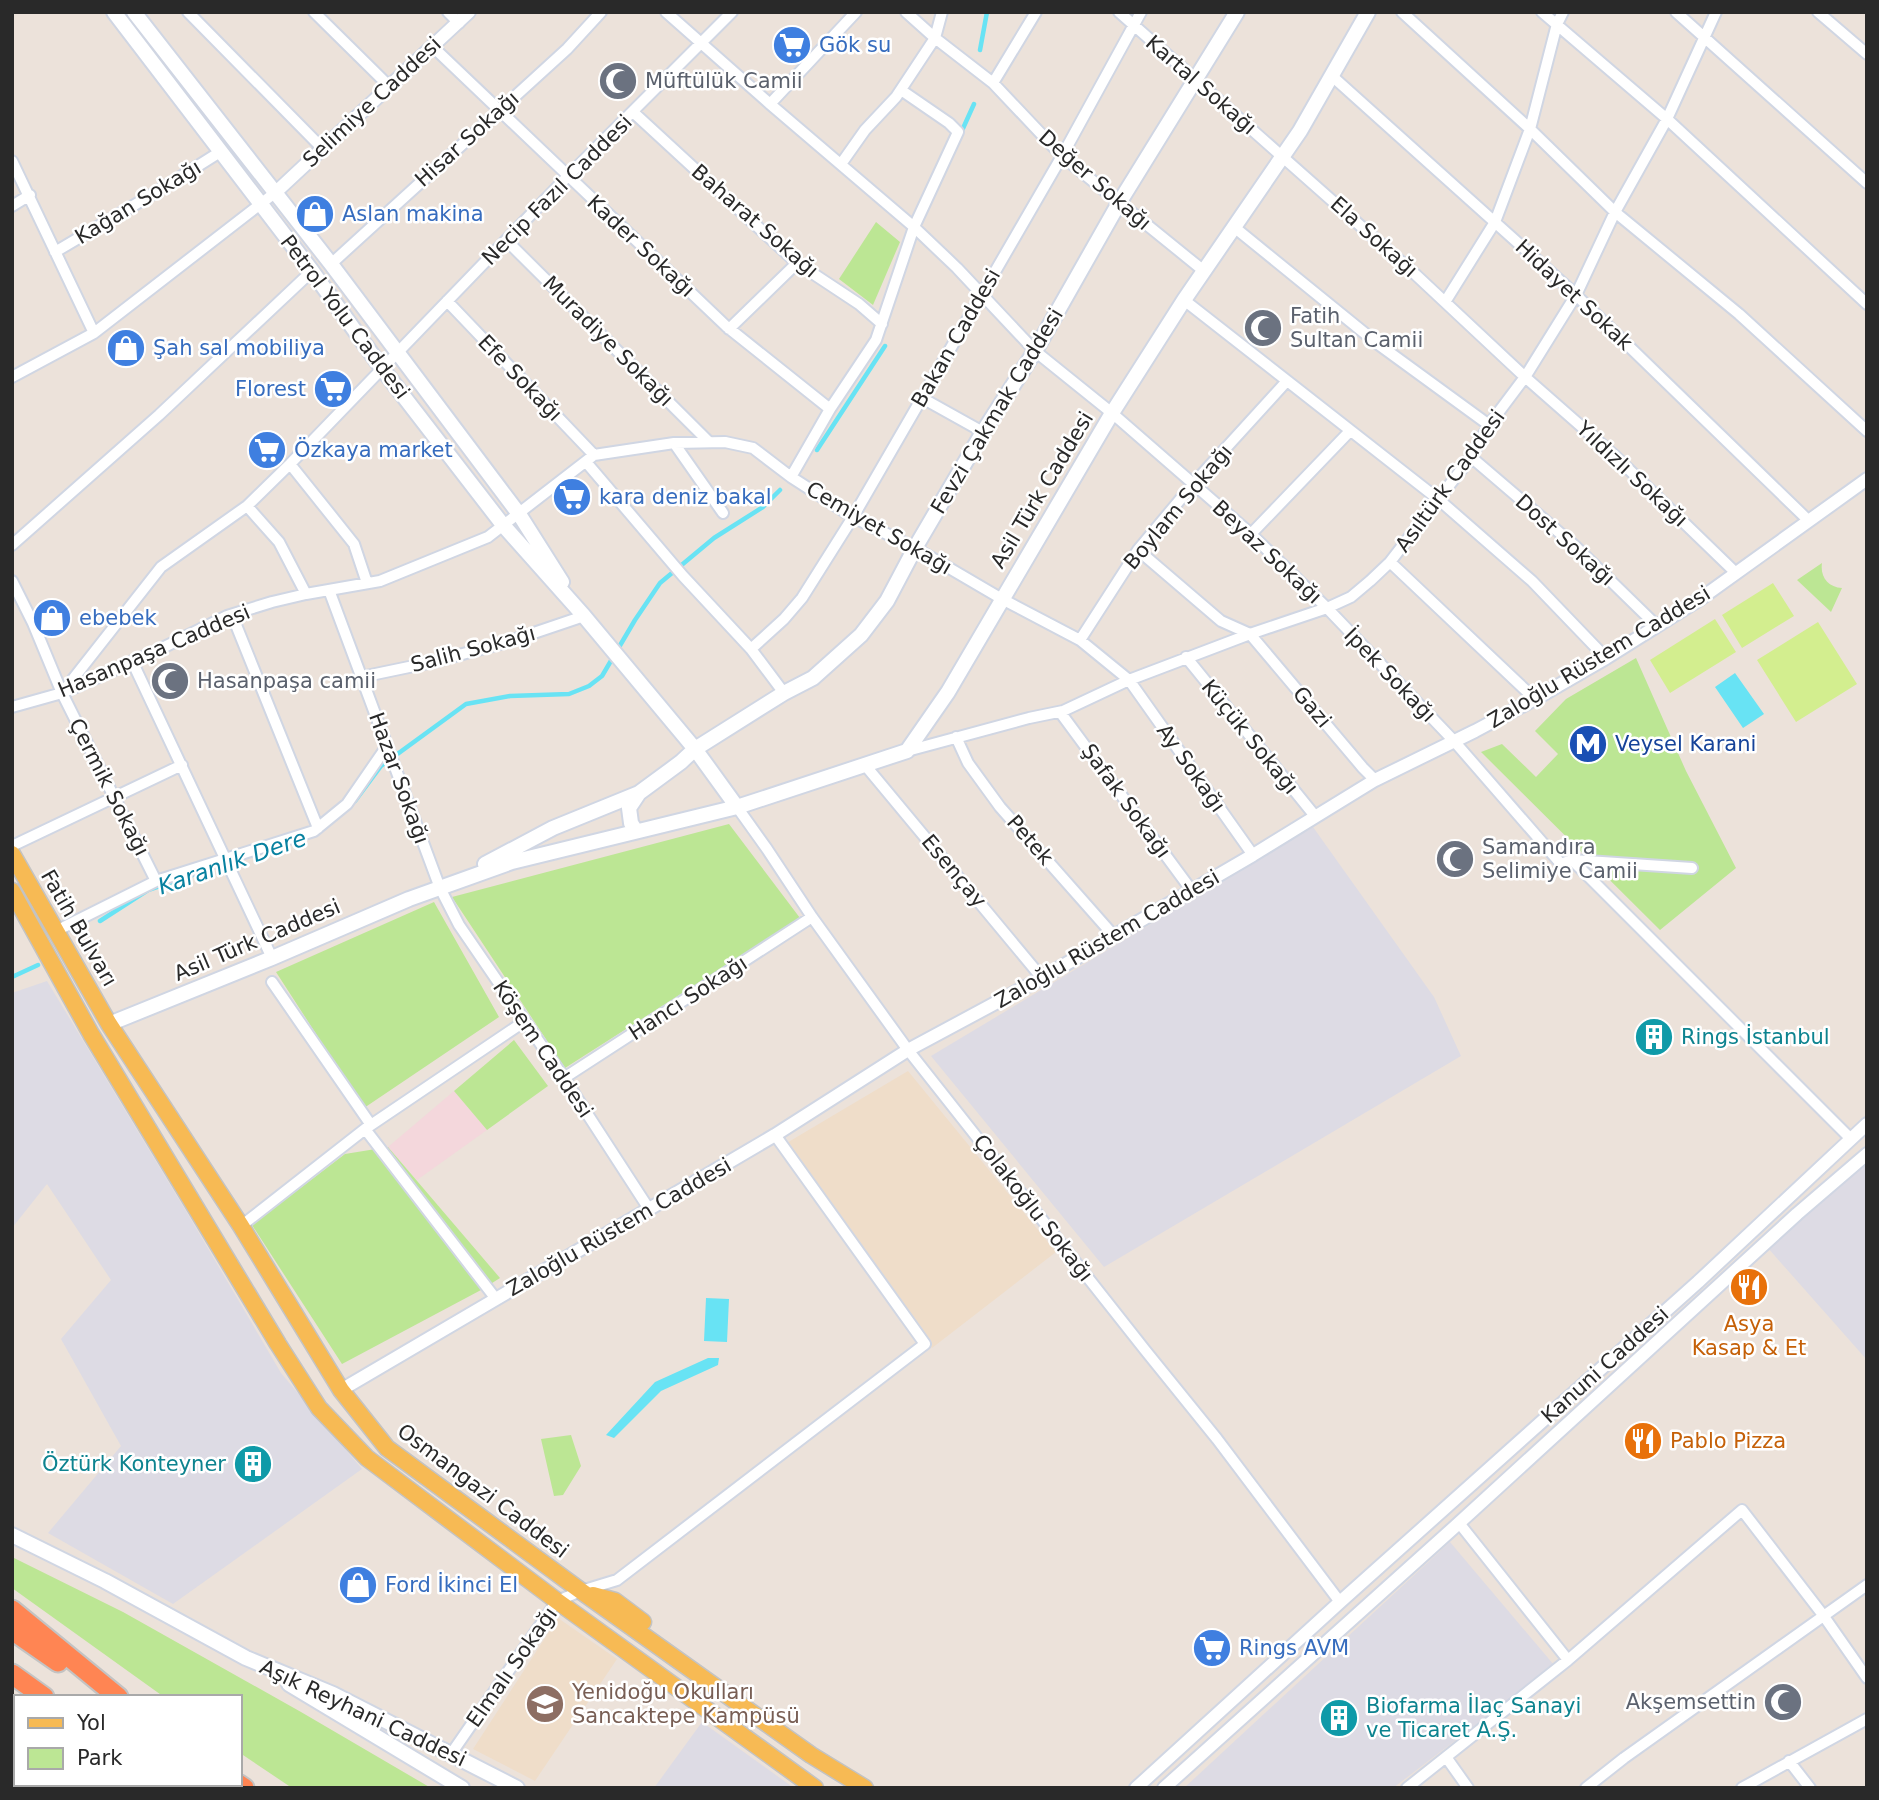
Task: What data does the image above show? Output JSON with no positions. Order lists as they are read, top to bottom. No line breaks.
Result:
{"streets":{"main road":["Petrol Yolu Caddesi","Fevzi Çakmak Caddesi","Asil Türk Caddesi","Fatih Bulvarı","Osmangazi Caddesi","Aşık Reyhani Caddesi"],"street":["Kartal Sokağı","Selimiye Caddesi","Hisar Sokağı","Değer Sokağı","Necip Fazıl Caddesi","Kağan Sokağı","Baharat Sokağı","Ela Sokağı","Kader Sokağı","Hidayet Sokak","Bakan Caddesi","Muradiye Sokağı","Efe Sokağı","Yıldızlı Sokağı","Asıltürk Caddesi","Boylam Sokağı","Cemiyet Sokağı","Dost Sokağı","Beyaz Sokağı","Salih Sokağı","Hasanpaşa Caddesi","Zaloğlu Rüstem Caddesi","İpek Sokağı","Gazi","Küçük Sokağı","Ay Sokağı","Hazar Sokağı","Çermik Sokağı","Şafak Sokağı","Petek","Esençay","Hancı Sokağı","Köşem Caddesi","Çolakoğlu Sokağı","Kanuni Caddesi","Elmalı Sokağı"]},"crossings":[["Kartal Sokağı","Ela Sokağı"],["Kartal Sokağı","Bakan Caddesi"],["Kartal Sokağı","Fevzi Çakmak Caddesi"],["Kartal Sokağı","Asil Türk Caddesi"],["Selimiye Caddesi","Kader Sokağı"],["Selimiye Caddesi","Petrol Yolu Caddesi"],["Hisar Sokağı","Kader Sokağı"],["Hisar Sokağı","Petrol Yolu Caddesi"],["Değer Sokağı","Bakan Caddesi"],["Değer Sokağı","Fevzi Çakmak Caddesi"],["Değer Sokağı","Asil Türk Caddesi"],["Necip Fazıl Caddesi","Baharat Sokağı"],["Necip Fazıl Caddesi","Kader Sokağı"],["Necip Fazıl Caddesi","Petrol Yolu Caddesi"],["Necip Fazıl Caddesi","Muradiye Sokağı"],["Necip Fazıl Caddesi","Efe Sokağı"],["Necip Fazıl Caddesi","Beyaz Sokağı"],["Necip Fazıl Caddesi","Hasanpaşa Caddesi"],["Necip Fazıl Caddesi","Çermik Sokağı"],["Kağan Sokağı","Petrol Yolu Caddesi"],["Ela Sokağı","Yıldızlı Sokağı"],["Ela Sokağı","Asıltürk Caddesi"],["Ela Sokağı","Asil Türk Caddesi"],["Hidayet Sokak","Asıltürk Caddesi"],["Hidayet Sokak","Asil Türk Caddesi"],["Hidayet Sokak","Zaloğlu Rüstem Caddesi"],["Petrol Yolu Caddesi","Fevzi Çakmak Caddesi"],["Petrol Yolu Caddesi","Asil Türk Caddesi"],["Petrol Yolu Caddesi","Salih Sokağı"],["Petrol Yolu Caddesi","Hasanpaşa Caddesi"],["Petrol Yolu Caddesi","Çolakoğlu Sokağı"],["Bakan Caddesi","Efe Sokağı"],["Bakan Caddesi","Cemiyet Sokağı"],["Bakan Caddesi","Beyaz Sokağı"],["Muradiye Sokağı","Cemiyet Sokağı"],["Efe Sokağı","Fevzi Çakmak Caddesi"],["Efe Sokağı","Cemiyet Sokağı"],["Efe Sokağı","Hasanpaşa Caddesi"],["Fevzi Çakmak Caddesi","Asil Türk Caddesi"],["Fevzi Çakmak Caddesi","Cemiyet Sokağı"],["Fevzi Çakmak Caddesi","Beyaz Sokağı"],["Yıldızlı Sokağı","Asıltürk Caddesi"],["Yıldızlı Sokağı","Zaloğlu Rüstem Caddesi"],["Asıltürk Caddesi","Asil Türk Caddesi"],["Asıltürk Caddesi","Dost Sokağı"],["Asıltürk Caddesi","Beyaz Sokağı"],["Asıltürk Caddesi","İpek Sokağı"],["Asıltürk Caddesi","Gazi"],["Asıltürk Caddesi","Küçük Sokağı"],["Asıltürk Caddesi","Ay Sokağı"],["Asıltürk Caddesi","Şafak Sokağı"],["Asıltürk Caddesi","Petek"],["Asil Türk Caddesi","Cemiyet Sokağı"],["Asil Türk Caddesi","Beyaz Sokağı"],["Asil Türk Caddesi","Hazar Sokağı"],["Asil Türk Caddesi","Esençay"],["Asil Türk Caddesi","Fatih Bulvarı"],["Asil Türk Caddesi","Köşem Caddesi"],["Asil Türk Caddesi","Çolakoğlu Sokağı"],["Asil Türk Caddesi","Osmangazi Caddesi"],["Boylam Sokağı","Cemiyet Sokağı"],["Boylam Sokağı","Beyaz Sokağı"],["Boylam Sokağı","Ay Sokağı"],["Cemiyet Sokağı","Hasanpaşa Caddesi"],["Cemiyet Sokağı","Ay Sokağı"],["Dost Sokağı","Zaloğlu Rüstem Caddesi"],["Beyaz Sokağı","İpek Sokağı"],["Salih Sokağı","Hazar Sokağı"],["Hasanpaşa Caddesi","Hazar Sokağı"],["Hasanpaşa Caddesi","Çermik Sokağı"],["Zaloğlu Rüstem Caddesi","İpek Sokağı"],["Zaloğlu Rüstem Caddesi","Gazi"],["Zaloğlu Rüstem Caddesi","Küçük Sokağı"],["Zaloğlu Rüstem Caddesi","Ay Sokağı"],["Zaloğlu Rüstem Caddesi","Şafak Sokağı"],["Zaloğlu Rüstem Caddesi","Petek"],["Zaloğlu Rüstem Caddesi","Esençay"],["Zaloğlu Rüstem Caddesi","Köşem Caddesi"],["Zaloğlu Rüstem Caddesi","Çolakoğlu Sokağı"],["Zaloğlu Rüstem Caddesi","Osmangazi Caddesi"],["Zaloğlu Rüstem Caddesi","Elmalı Sokağı"],["Hazar Sokağı","Köşem Caddesi"],["Fatih Bulvarı","Osmangazi Caddesi"],["Hancı Sokağı","Köşem Caddesi"],["Hancı Sokağı","Çolakoğlu Sokağı"],["Çolakoğlu Sokağı","Kanuni Caddesi"],["Osmangazi Caddesi","Elmalı Sokağı"],["Elmalı Sokağı","Aşık Reyhani Caddesi"]],"water":["Karanlık Dere"],"places":{"supermarket":["Gök su","Florest","Özkaya market","kara deniz bakal","Rings AVM"],"mosque":["Müftülük Camii","Fatih Sultan Camii","Hasanpaşa camii","Samandıra Selimiye Camii","Akşemsettin"],"shop":["Aslan makina","Şah sal mobiliya","ebebek","Ford İkinci El"],"metro station":["Veysel Karani"],"building":["Rings İstanbul","Öztürk Konteyner","Biofarma İlaç Sanayi ve Ticaret A.Ş."],"restaurant":["Asya Kasap & Et","Pablo Pizza"],"school or university":["Yenidoğu Okulları Sancaktepe Kampüsü"]},"legend":["Yol","Park"]}
